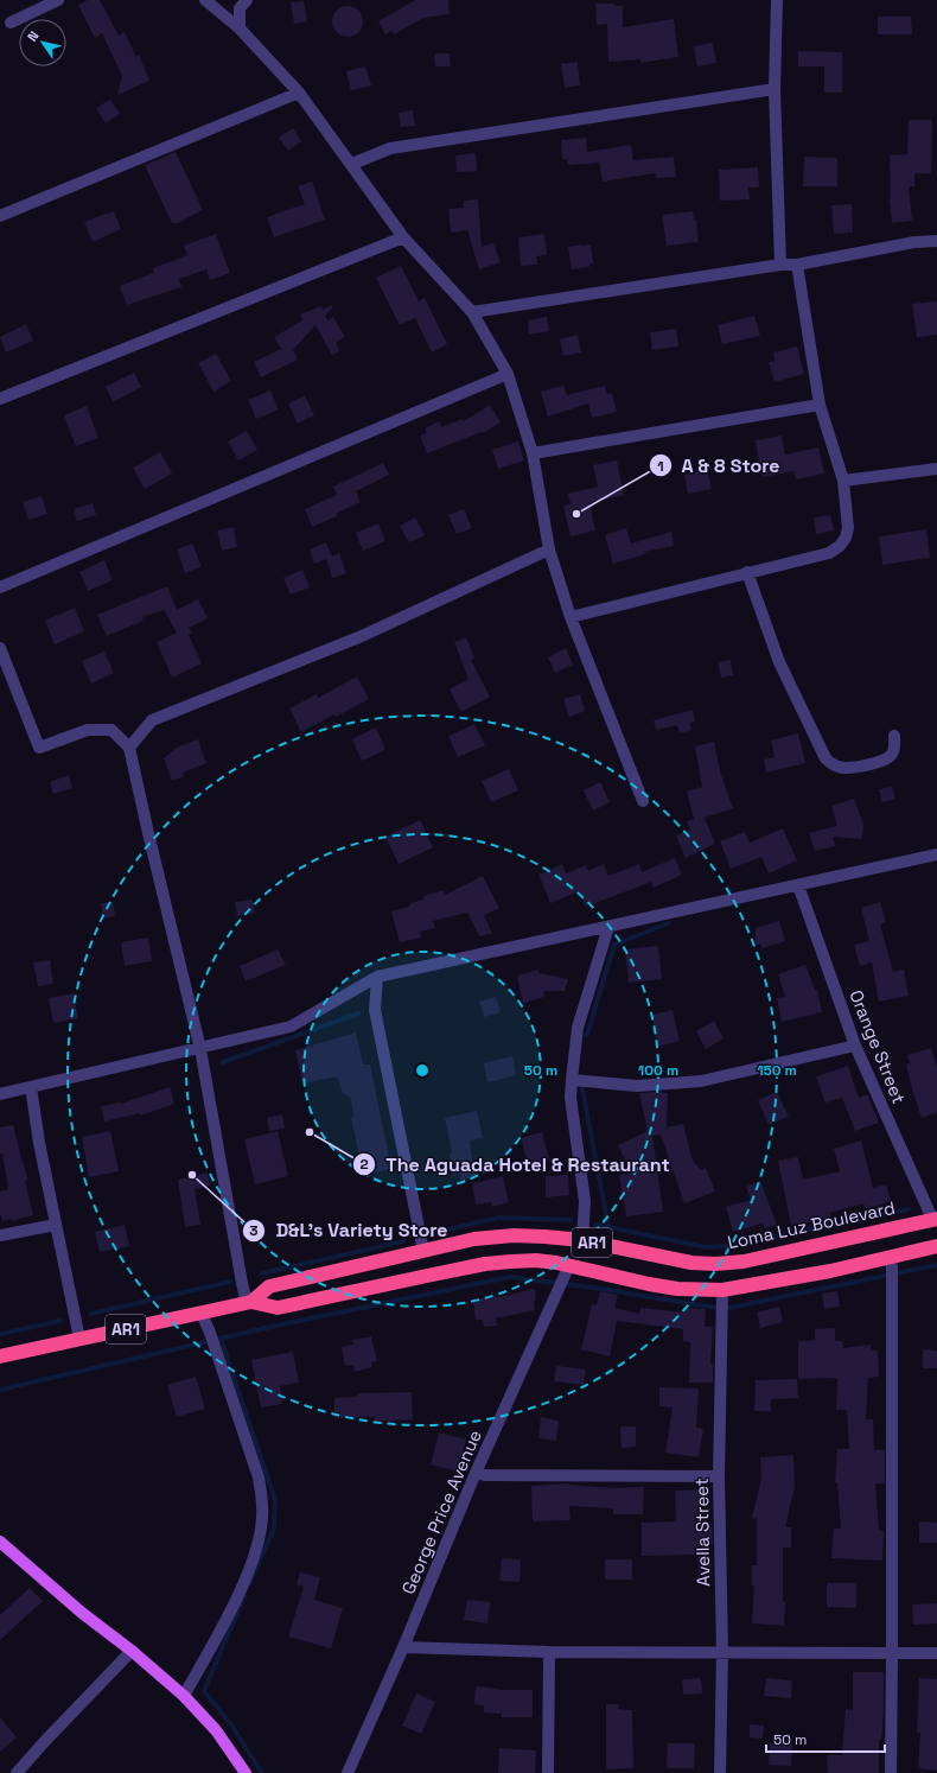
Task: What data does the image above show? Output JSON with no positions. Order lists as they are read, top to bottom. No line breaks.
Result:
{"streets":{"highway":["Loma Luz Boulevard","AR1"],"street":["Orange Street","George Price Avenue","Avella Street"]},"crossings":[["Orange Street","Loma Luz Boulevard"],["Loma Luz Boulevard","George Price Avenue"],["Loma Luz Boulevard","Avella Street"]],"places":["A & 8 Store","The Aguada Hotel & Restaurant","D&L's Variety Store"],"scale_bar":"50 m","north":"top left","rings":["50 m","100 m","150 m"]}
